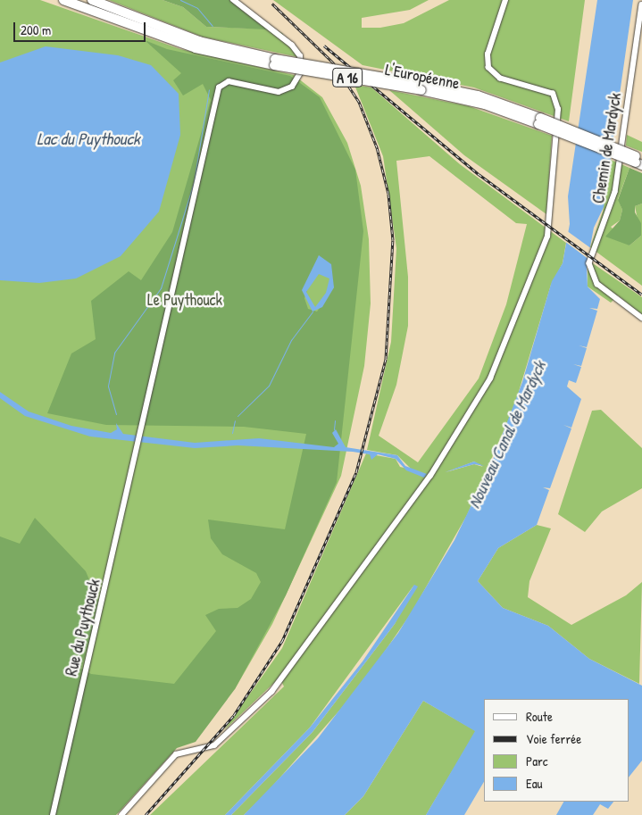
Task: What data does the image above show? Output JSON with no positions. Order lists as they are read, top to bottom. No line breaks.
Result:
{"streets":{"highway":["L'Européenne","A 16"],"street":["Chemin de Mardyck","Rue du Puythouck"]},"water":["Lac du Puythouck","Nouveau Canal de Mardyck"],"parks":["Le Puythouck"],"legend":["Route","Voie ferrée","Parc","Eau"],"scale_bar":"200 m"}
